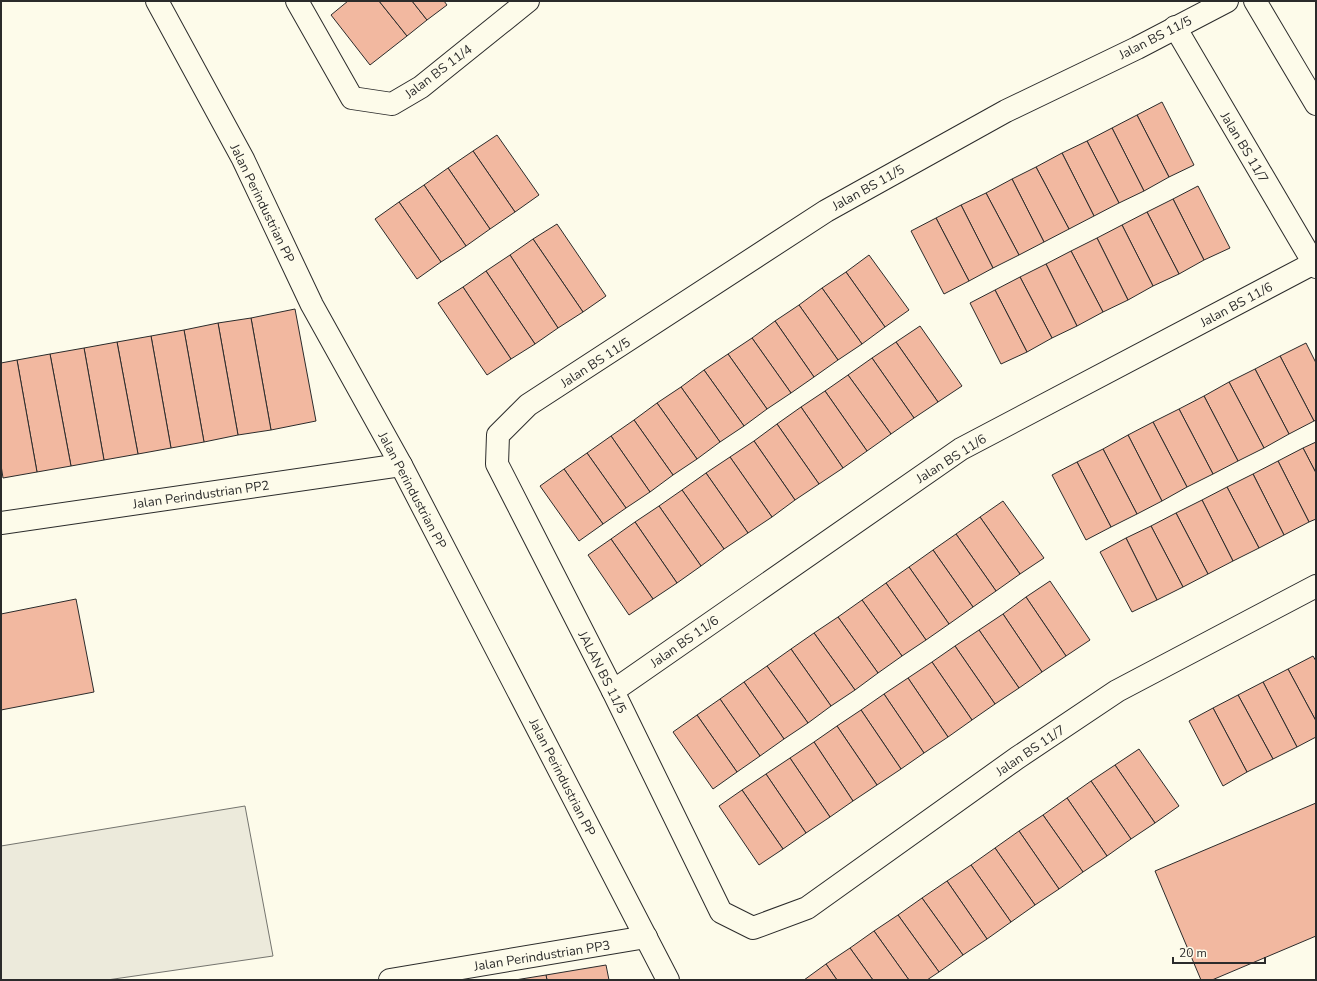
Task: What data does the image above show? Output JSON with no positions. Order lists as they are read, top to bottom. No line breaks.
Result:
{"streets":{"street":["Jalan BS 11/5","Jalan BS 11/4","Jalan BS 11/7","Jalan Perindustrian PP","Jalan BS 11/6","Jalan Perindustrian PP2","JALAN BS 11/5","Jalan Perindustrian PP3"]},"crossings":[["Jalan BS 11/5","Jalan BS 11/7"],["Jalan BS 11/5","JALAN BS 11/5"],["Jalan BS 11/7","Jalan BS 11/6"],["Jalan BS 11/7","JALAN BS 11/5"],["Jalan Perindustrian PP","Jalan Perindustrian PP2"],["Jalan Perindustrian PP","Jalan Perindustrian PP3"],["Jalan BS 11/6","JALAN BS 11/5"]],"scale_bar":"20 m"}
